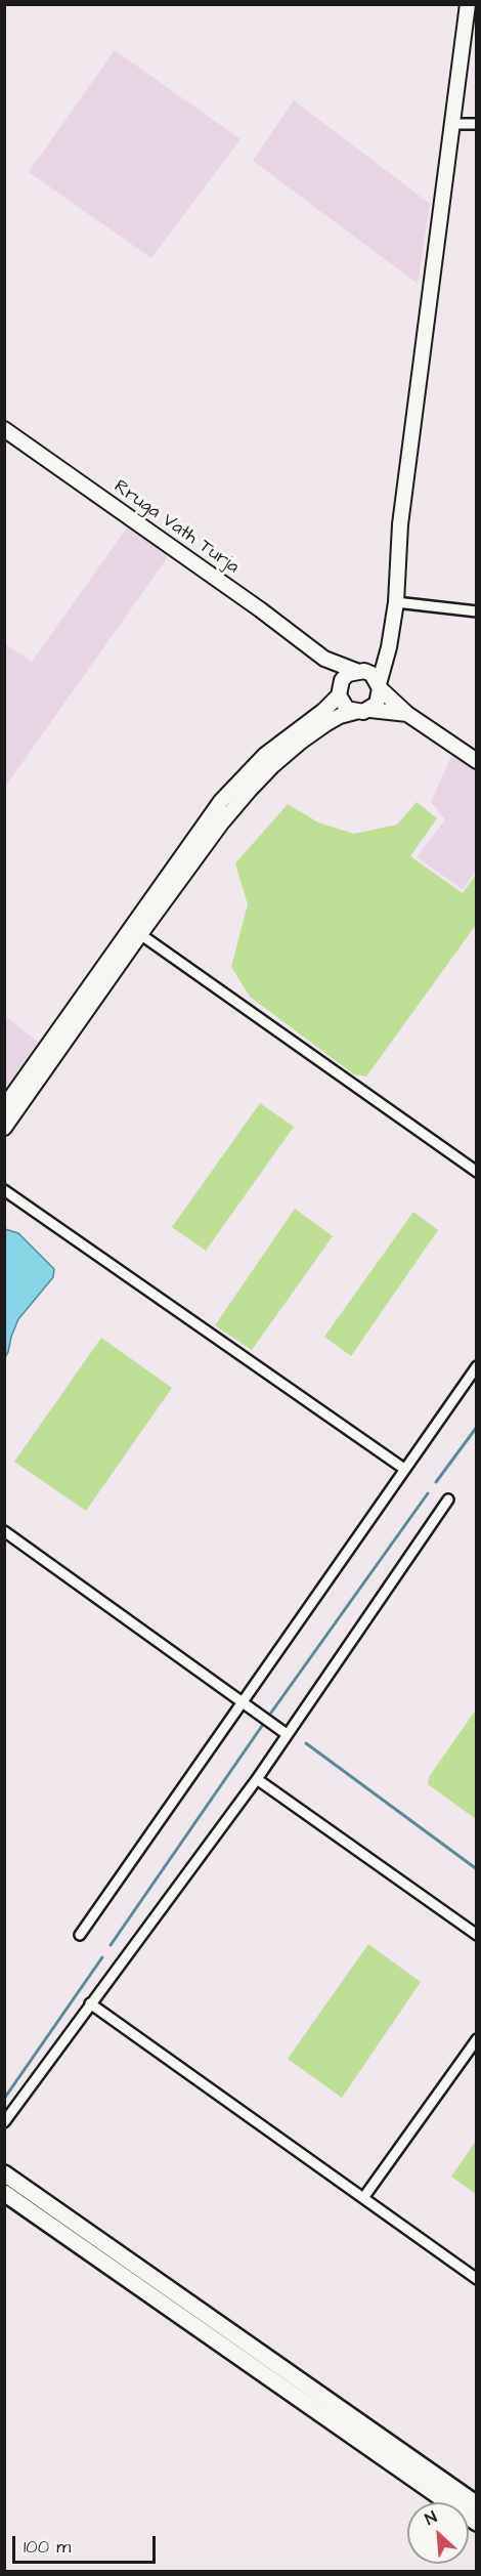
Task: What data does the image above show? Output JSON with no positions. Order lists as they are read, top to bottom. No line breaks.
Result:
{"streets":{"street":["Rruga Vath Turja"]},"scale_bar":"100 m","north":"top left"}
